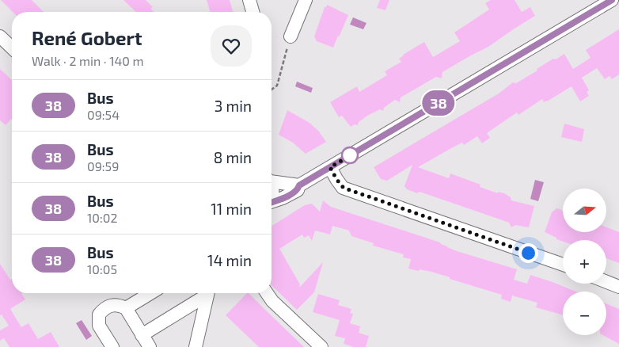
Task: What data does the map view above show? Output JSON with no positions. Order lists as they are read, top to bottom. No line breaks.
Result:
{"lines":["bus line 38"],"north":"right","page":{"on_map":"38","heading":["René Gobert","Walk · 2 min · 140 m"],"list":[{"mark":"38","name":"Bus","note":"09:54","value":"3 min"},{"mark":"38","name":"Bus","note":"09:59","value":"8 min"},{"mark":"38","name":"Bus","note":"10:02","value":"11 min"},{"mark":"38","name":"Bus","note":"10:05","value":"14 min"}],"map_buttons":["+","−"]}}
